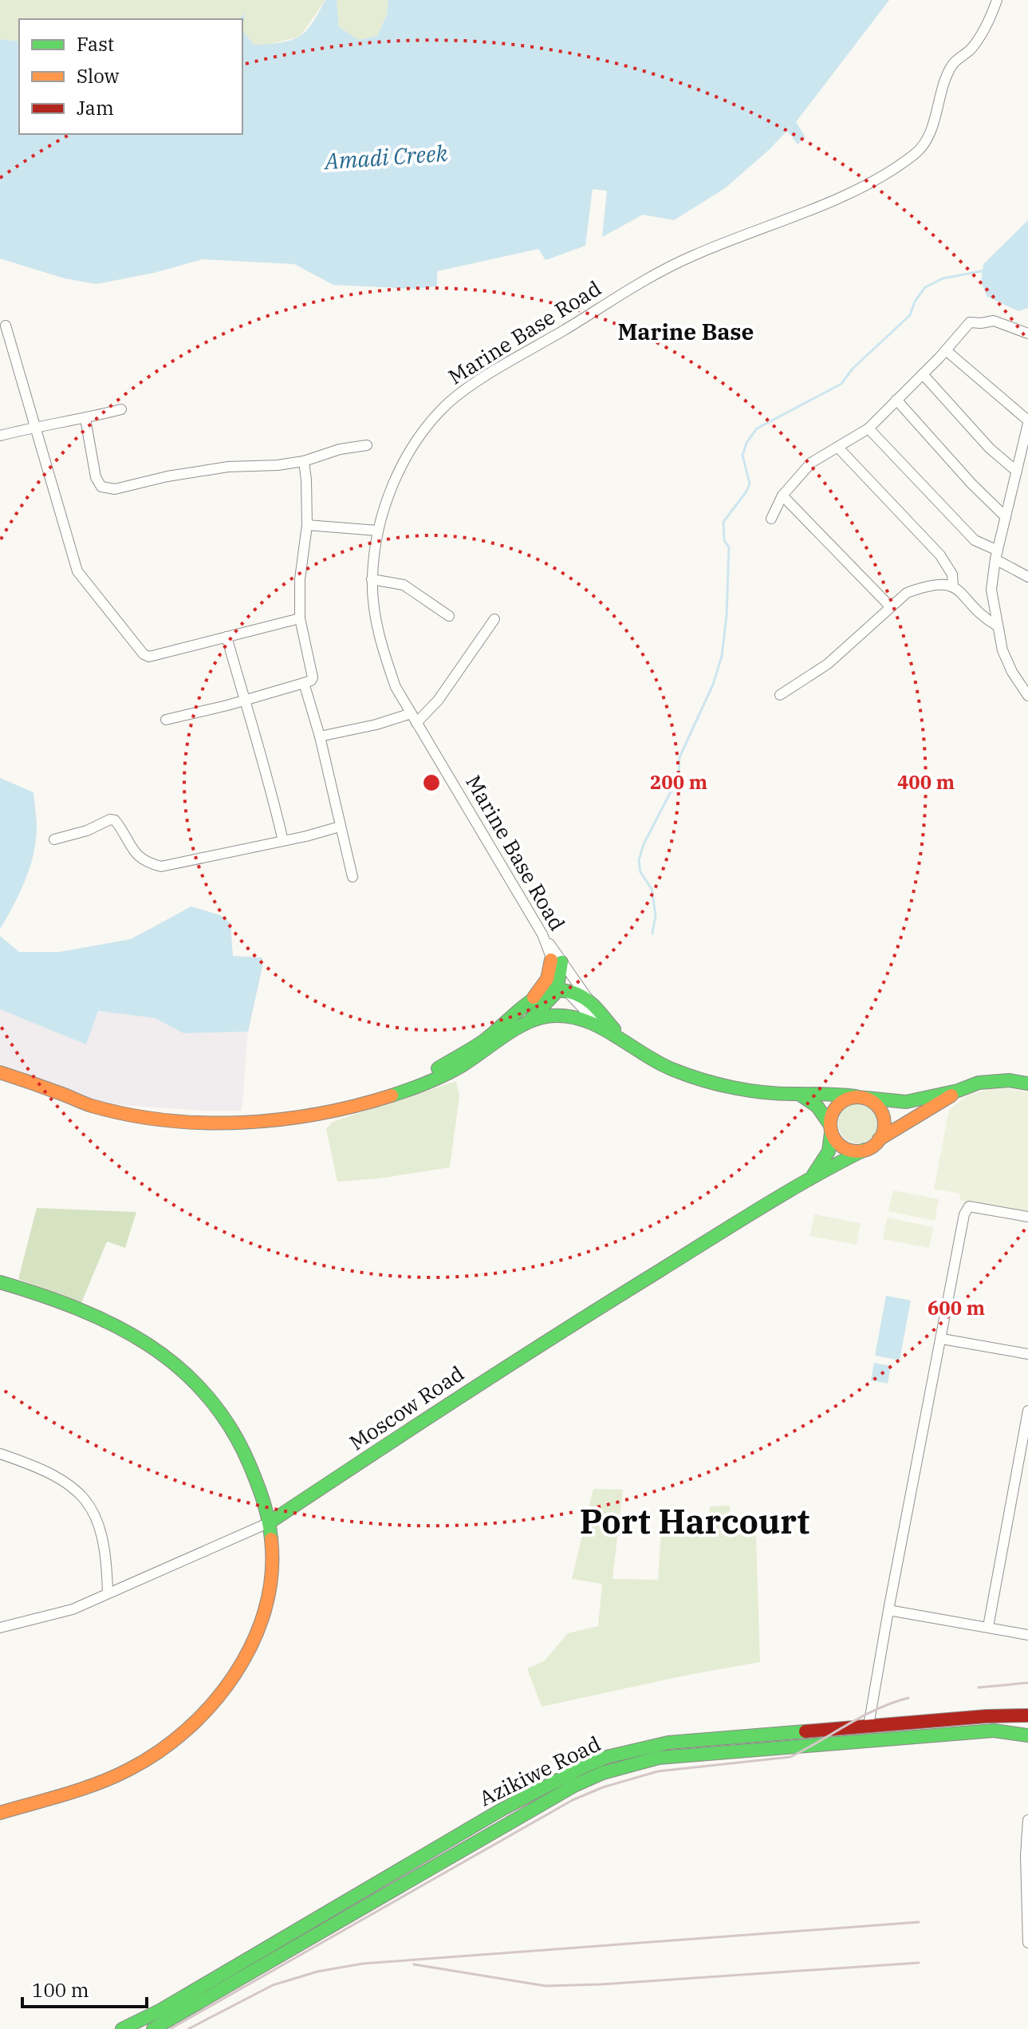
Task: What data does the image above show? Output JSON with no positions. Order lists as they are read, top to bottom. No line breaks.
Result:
{"streets":{"main road":["Moscow Road","Azikiwe Road"],"street":["Marine Base Road"]},"districts":["Marine Base","Port Harcourt"],"water":["Amadi Creek"],"legend":["Fast","Slow","Jam"],"scale_bar":"100 m","rings":["200 m","400 m","600 m"]}
